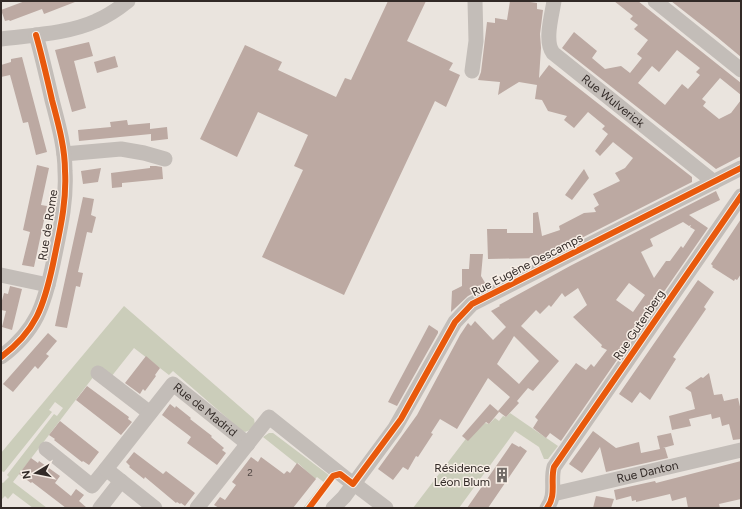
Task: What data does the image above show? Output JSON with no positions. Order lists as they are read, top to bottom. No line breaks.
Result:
{"streets":{"street":["Rue Wulverick","Rue de Rome","Rue Eugène Descamps","Rue Gutenberg","Rue de Madrid","Rue Danton"]},"crossings":[["Rue Wulverick","Rue Eugène Descamps"],["Rue Eugène Descamps","Rue de Madrid"],["Rue Gutenberg","Rue Danton"]],"places":{"building":["Résidence Léon Blum"]},"house_numbers":["2"],"north":"left"}
